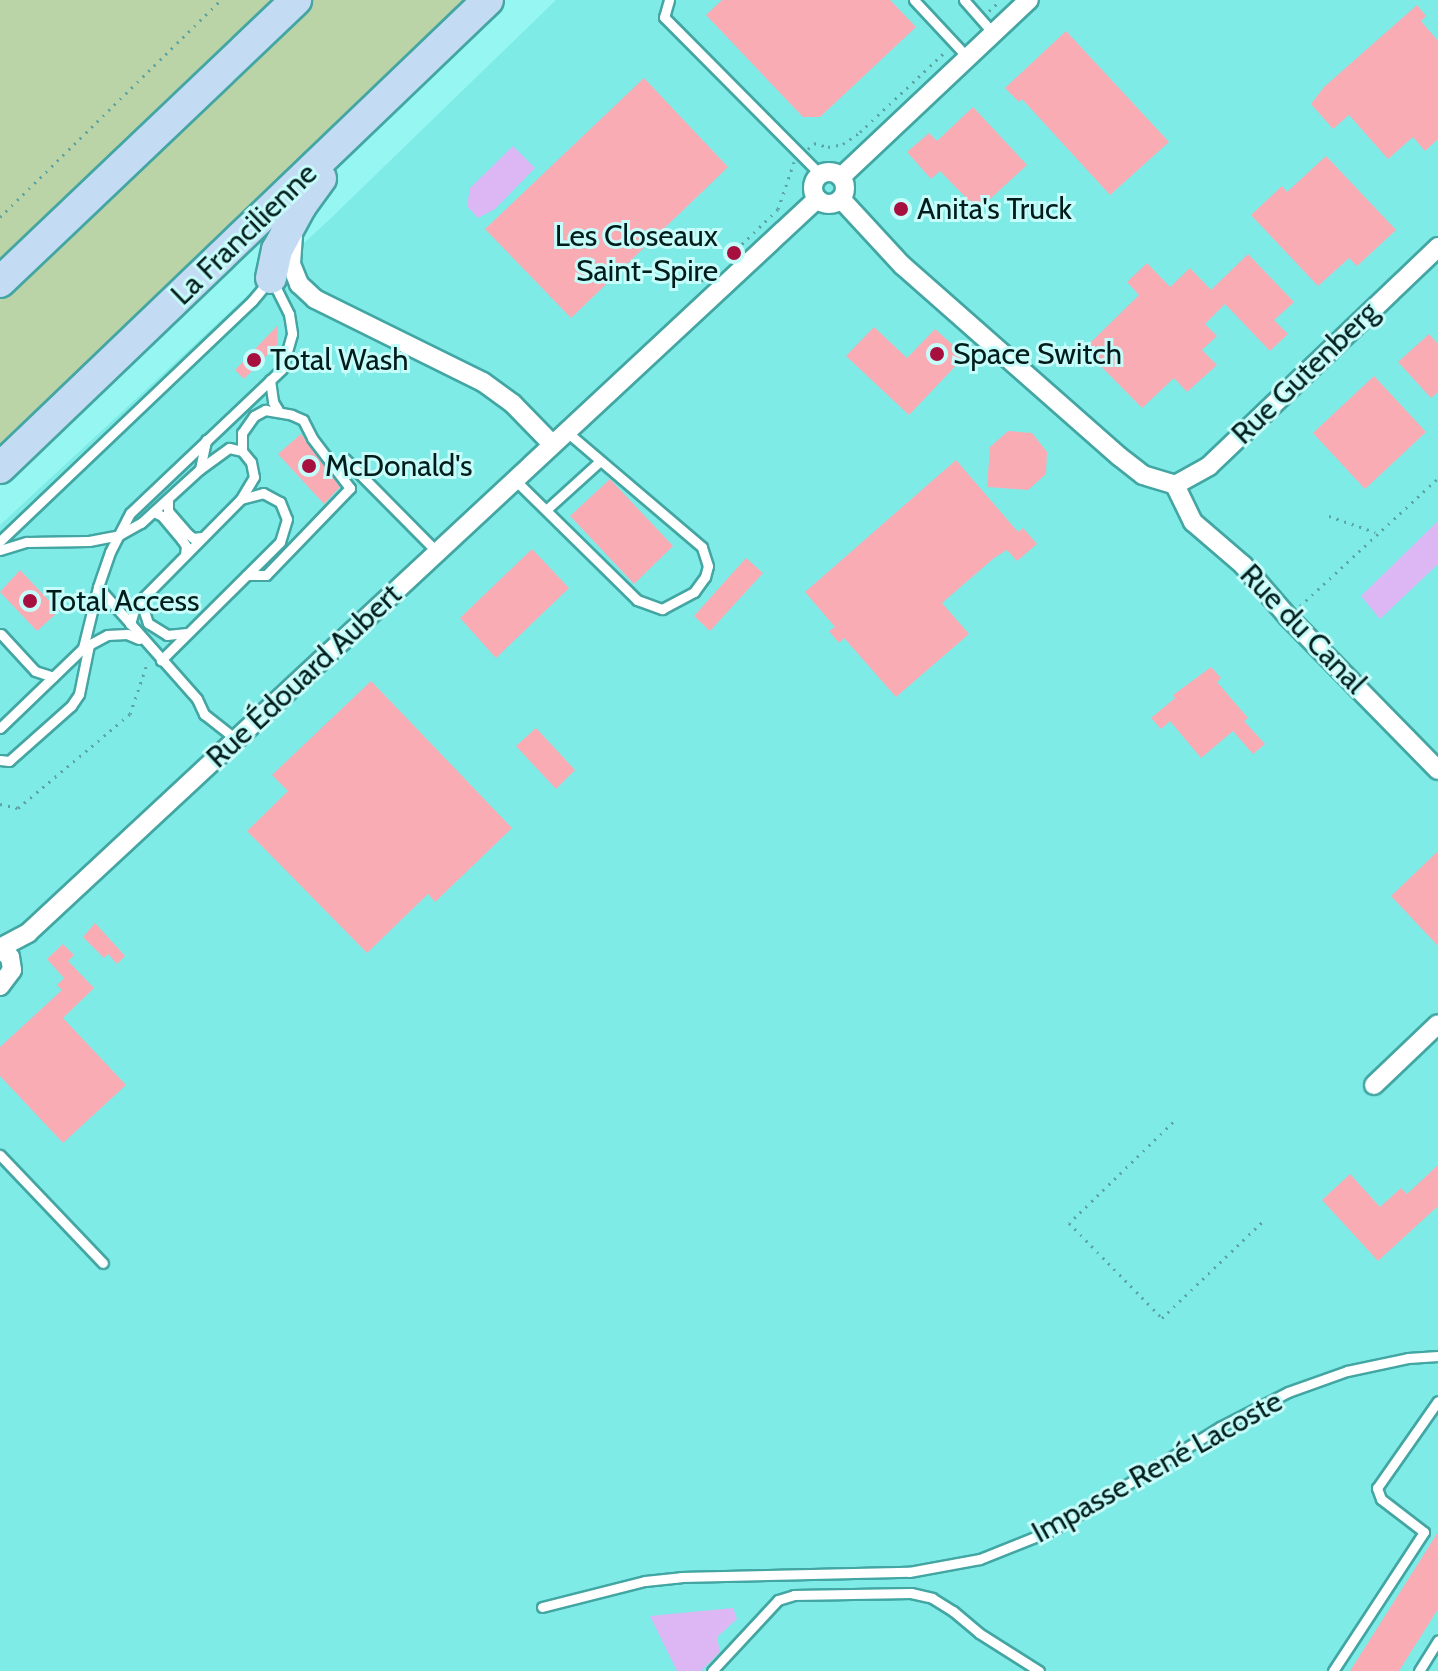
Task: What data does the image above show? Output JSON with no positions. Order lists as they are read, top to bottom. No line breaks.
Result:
{"streets":{"highway":["La Francilienne"],"street":["Rue Gutenberg","Rue du Canal","Rue Édouard Aubert"],"lane":["Impasse René Lacoste"]},"crossings":[["Rue Gutenberg","Rue du Canal"]],"places":["Anita's Truck","Les Closeaux Saint-Spire","Space Switch","Total Wash","McDonald's","Total Access"]}
